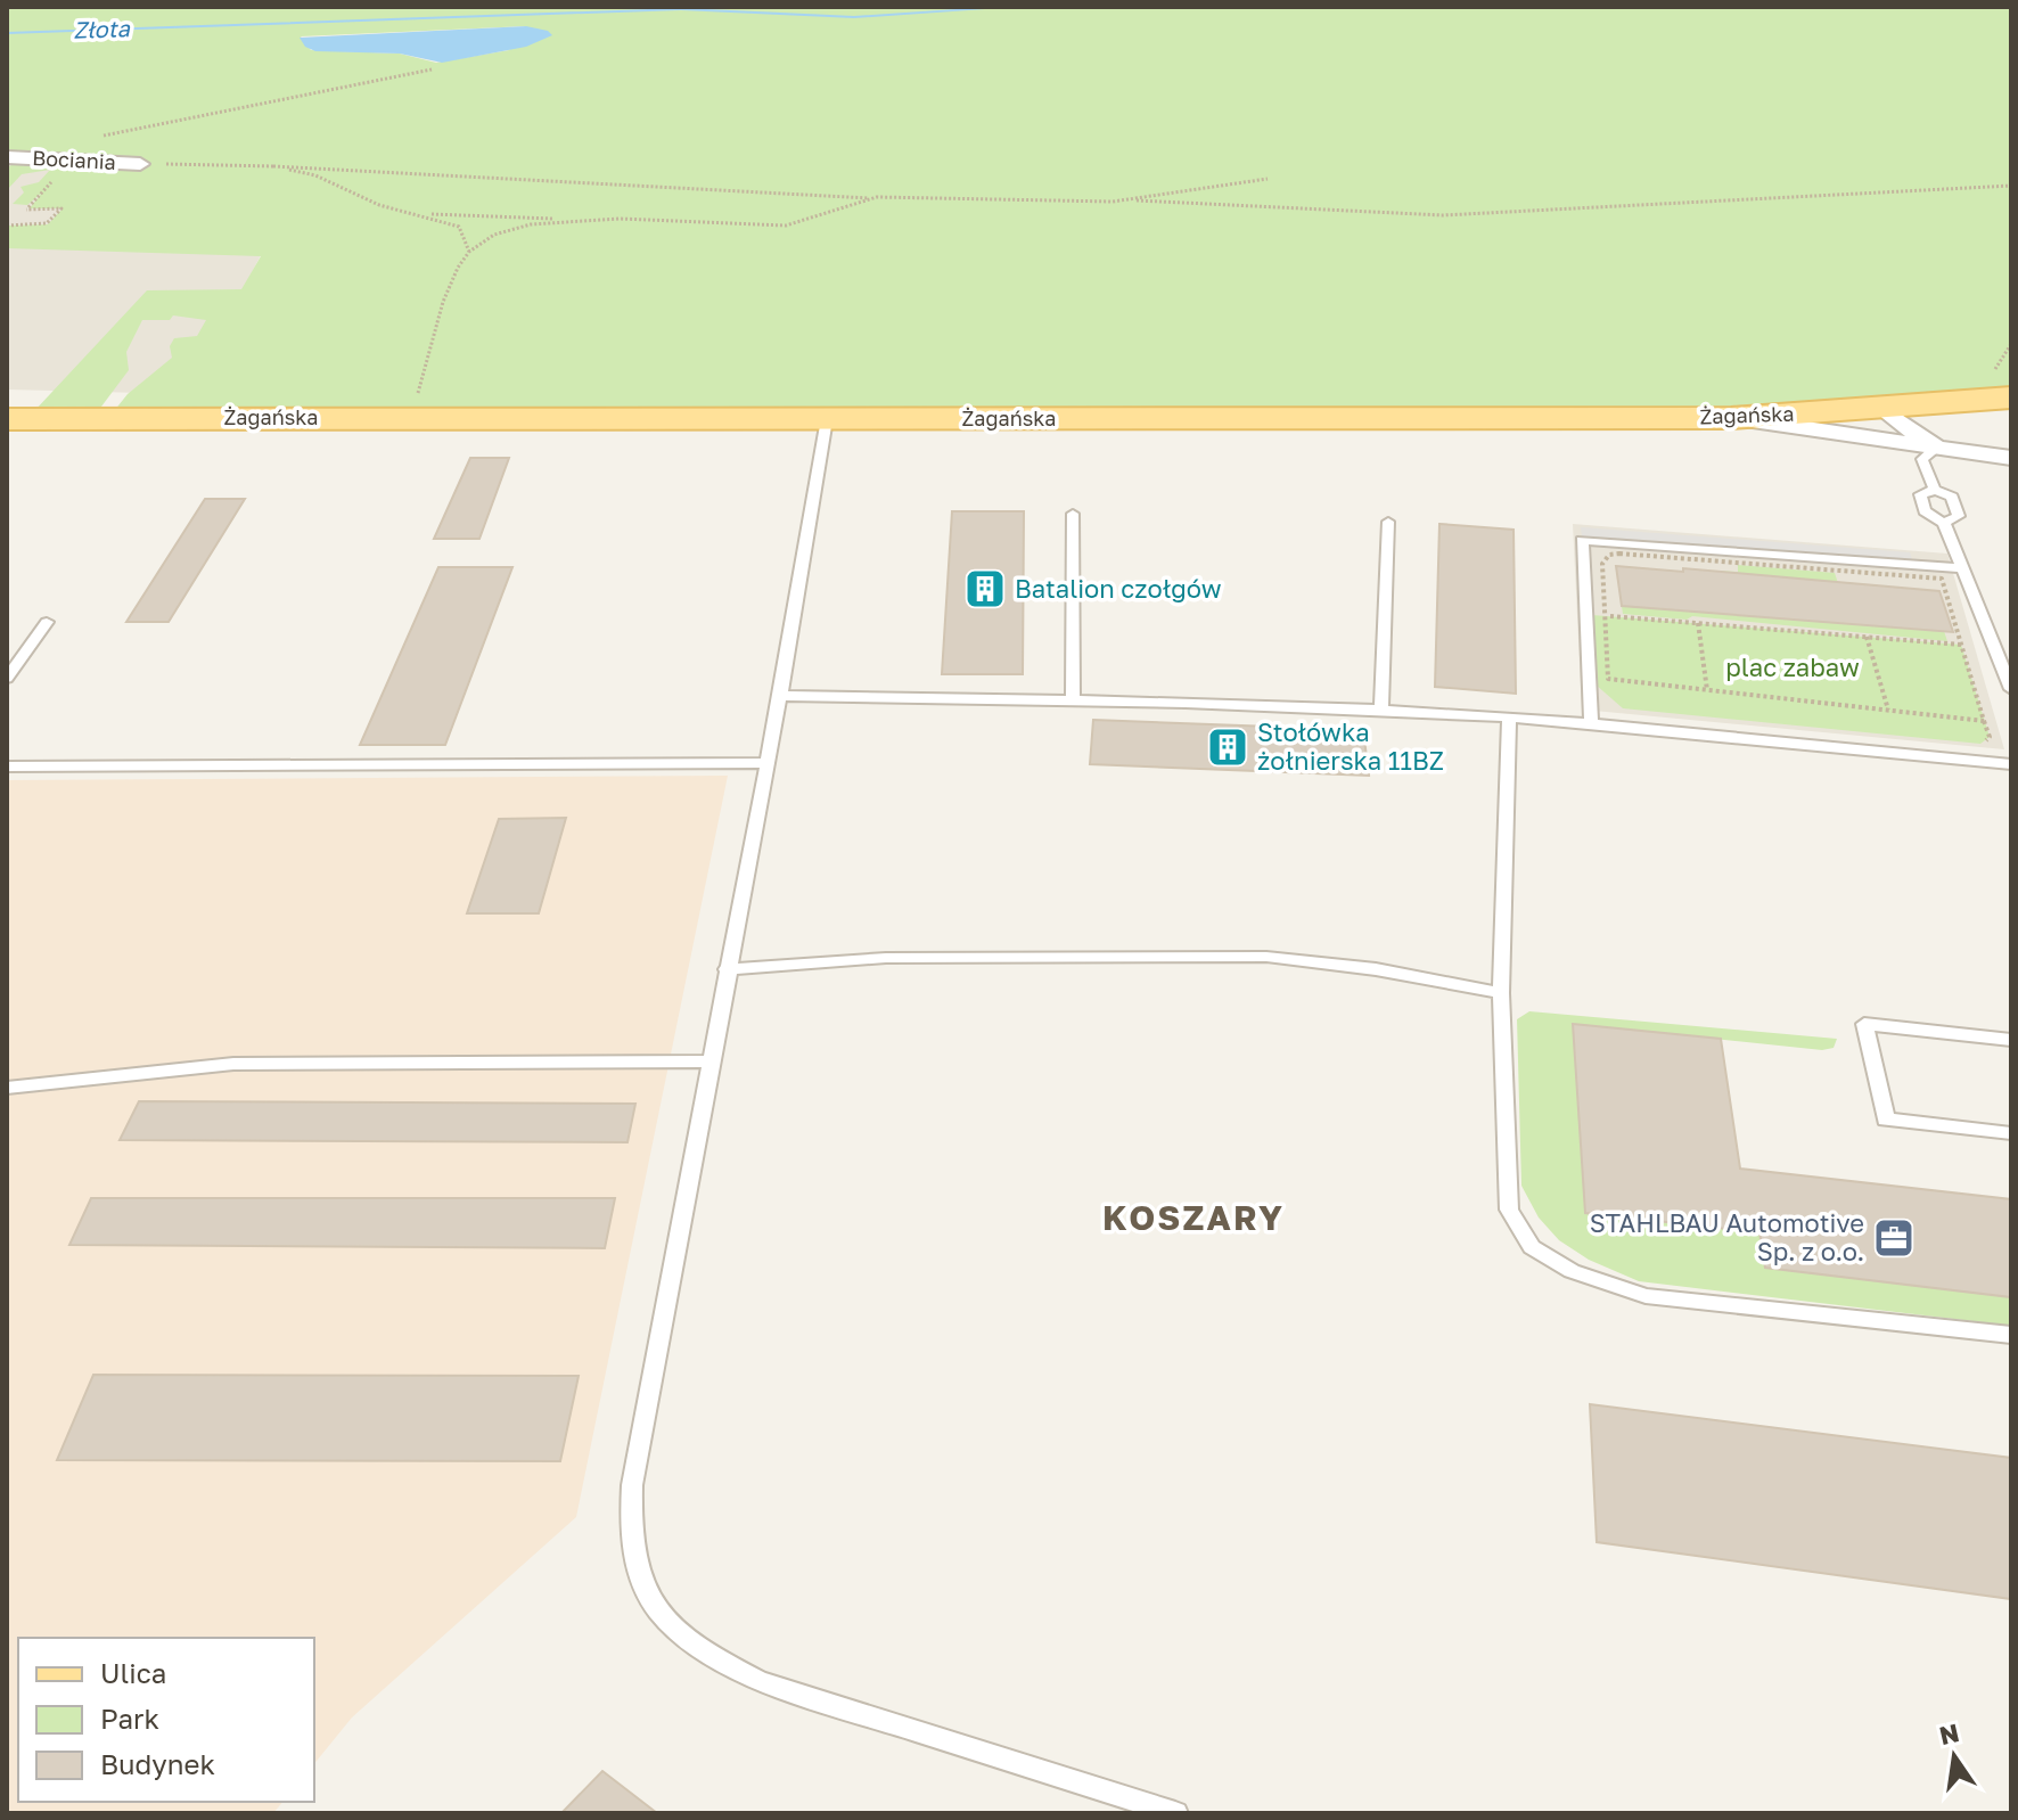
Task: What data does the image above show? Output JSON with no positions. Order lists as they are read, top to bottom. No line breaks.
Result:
{"streets":{"main road":["Żagańska"],"street":["Bociania"]},"districts":["KOSZARY"],"water":["Złota"],"parks":["plac zabaw"],"places":{"building":["Batalion czołgów","Stołówka żołnierska 11BZ"],"office":["STAHLBAU Automotive Sp. z o.o."]},"legend":["Ulica","Park","Budynek"],"north":"top"}
